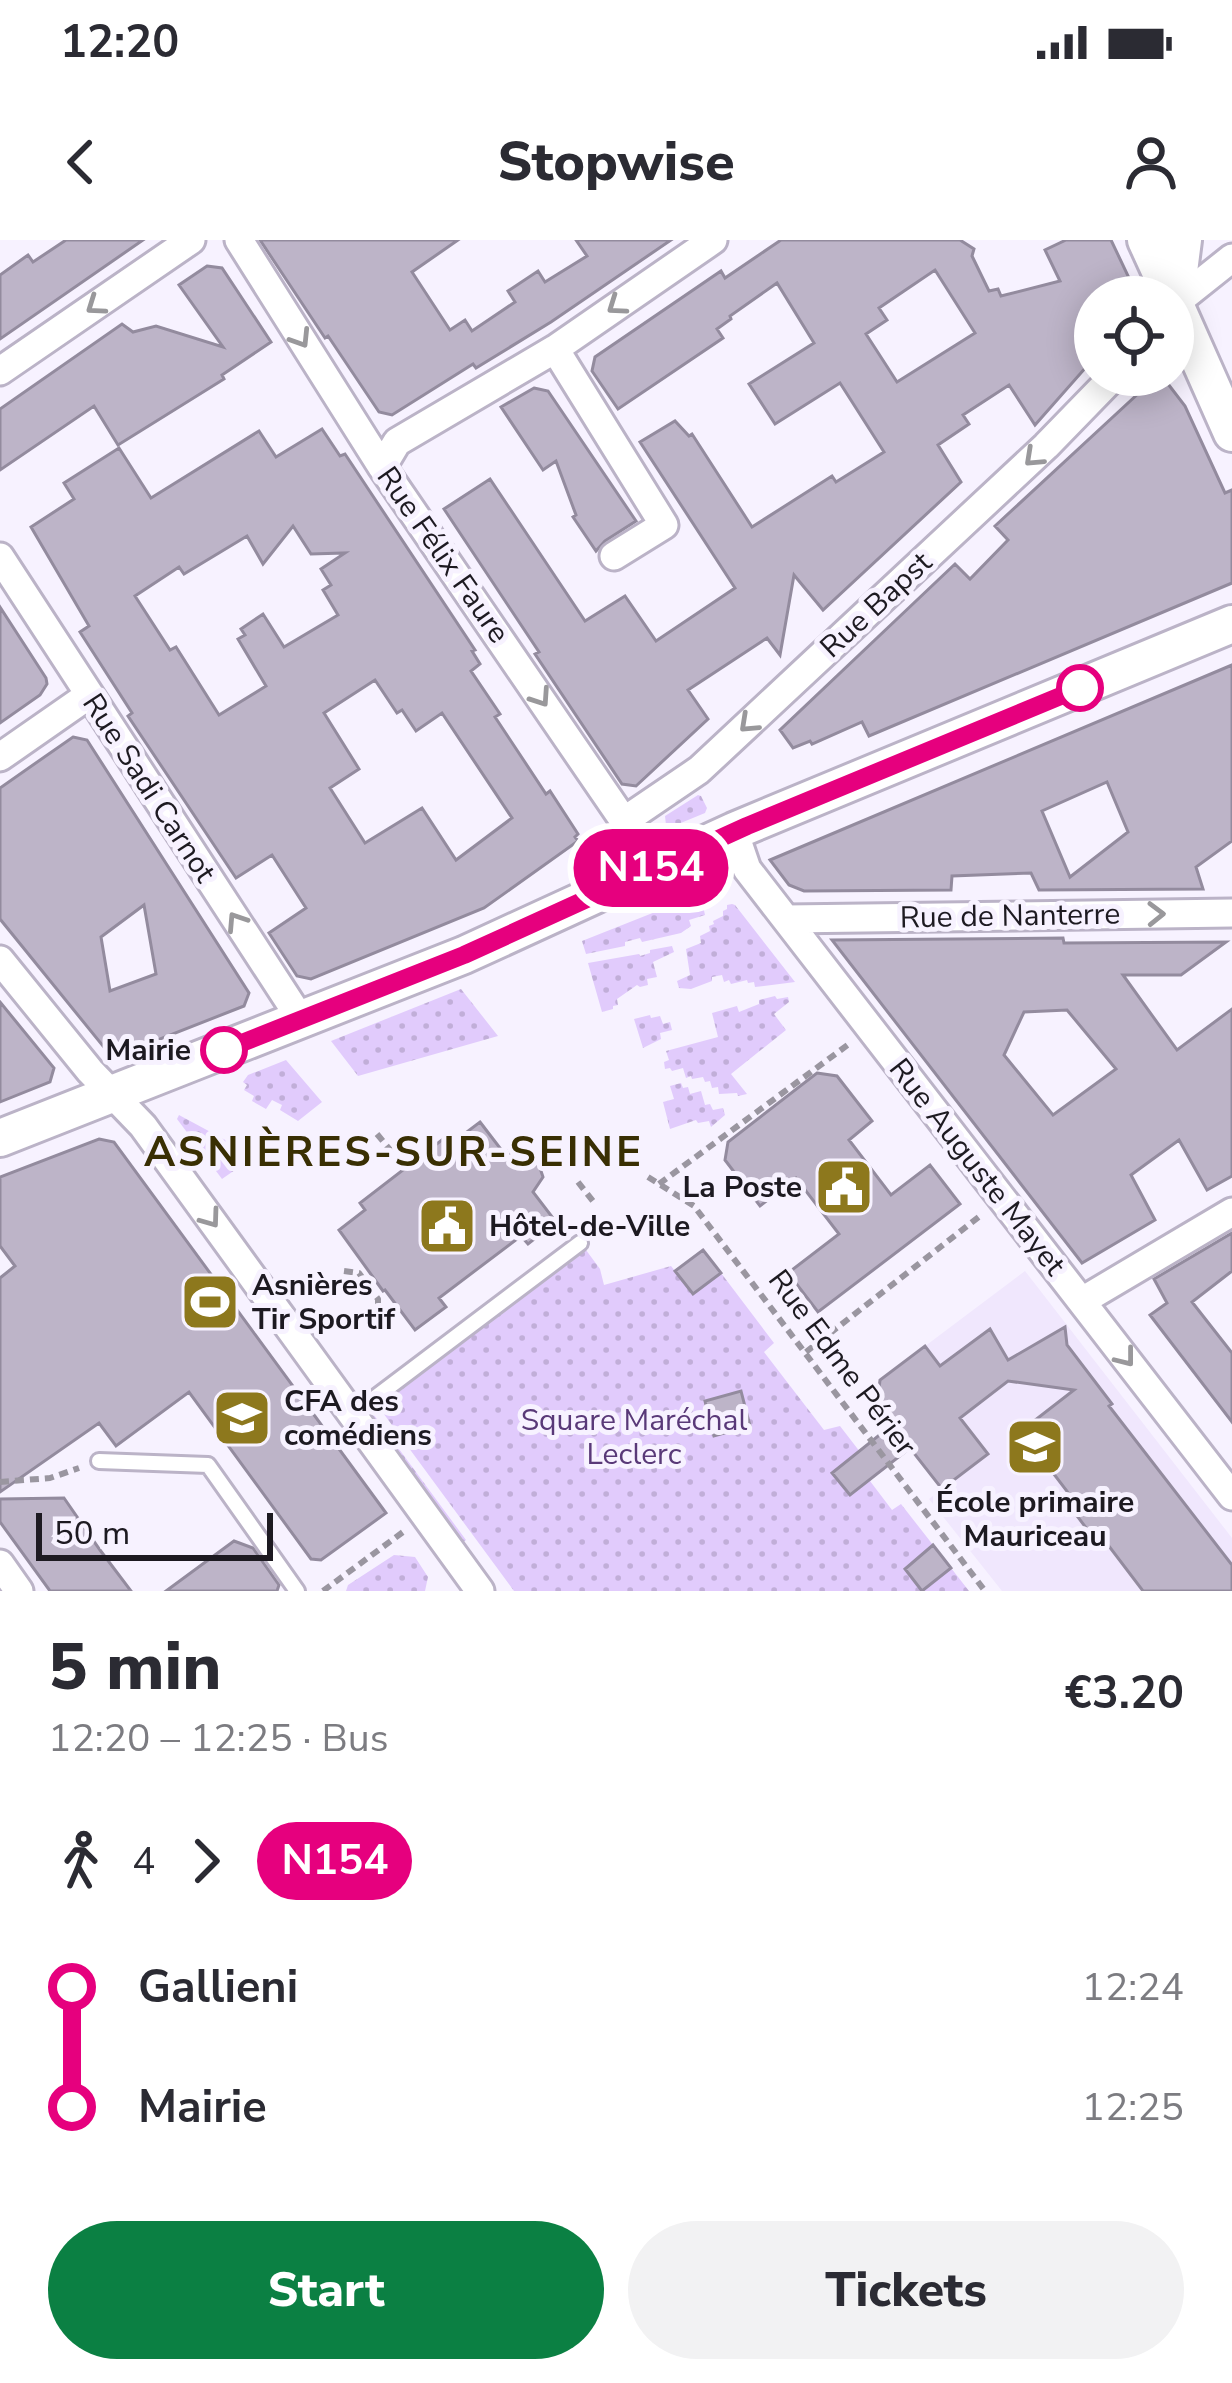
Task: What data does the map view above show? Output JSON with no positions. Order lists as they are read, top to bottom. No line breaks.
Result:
{"streets":{"street":["Rue Félix Faure","Rue Bapst","Rue Sadi Carnot","Rue de Nanterre","Rue Auguste Mayet"],"path":["Rue Edme Périer"]},"crossings":[["Rue Félix Faure","Rue Bapst"],["Rue de Nanterre","Rue Auguste Mayet"]],"one_way":["Rue Félix Faure","Rue Bapst","Rue de Nanterre"],"districts":["ASNIÈRES-SUR-SEINE"],"parks":["Square Maréchal Leclerc"],"places":{"other":["Mairie"],"public building":["La Poste","Hôtel-de-Ville"],"sports":["Asnières Tir Sportif"],"school or university":["CFA des comédiens","École primaire Mauriceau"]},"lines":["bus line N154"],"scale_bar":"50 m","page":{"status":"12:20","header":"Stopwise","on_map":"N154","scale":"50 m","heading":["5 min","12:20 – 12:25 · Bus","€3.20"],"legs":["4","N154"],"list":[{"name":"Gallieni","value":"12:24"},{"name":"Mairie","value":"12:25"}],"buttons":["Start","Tickets"]}}
